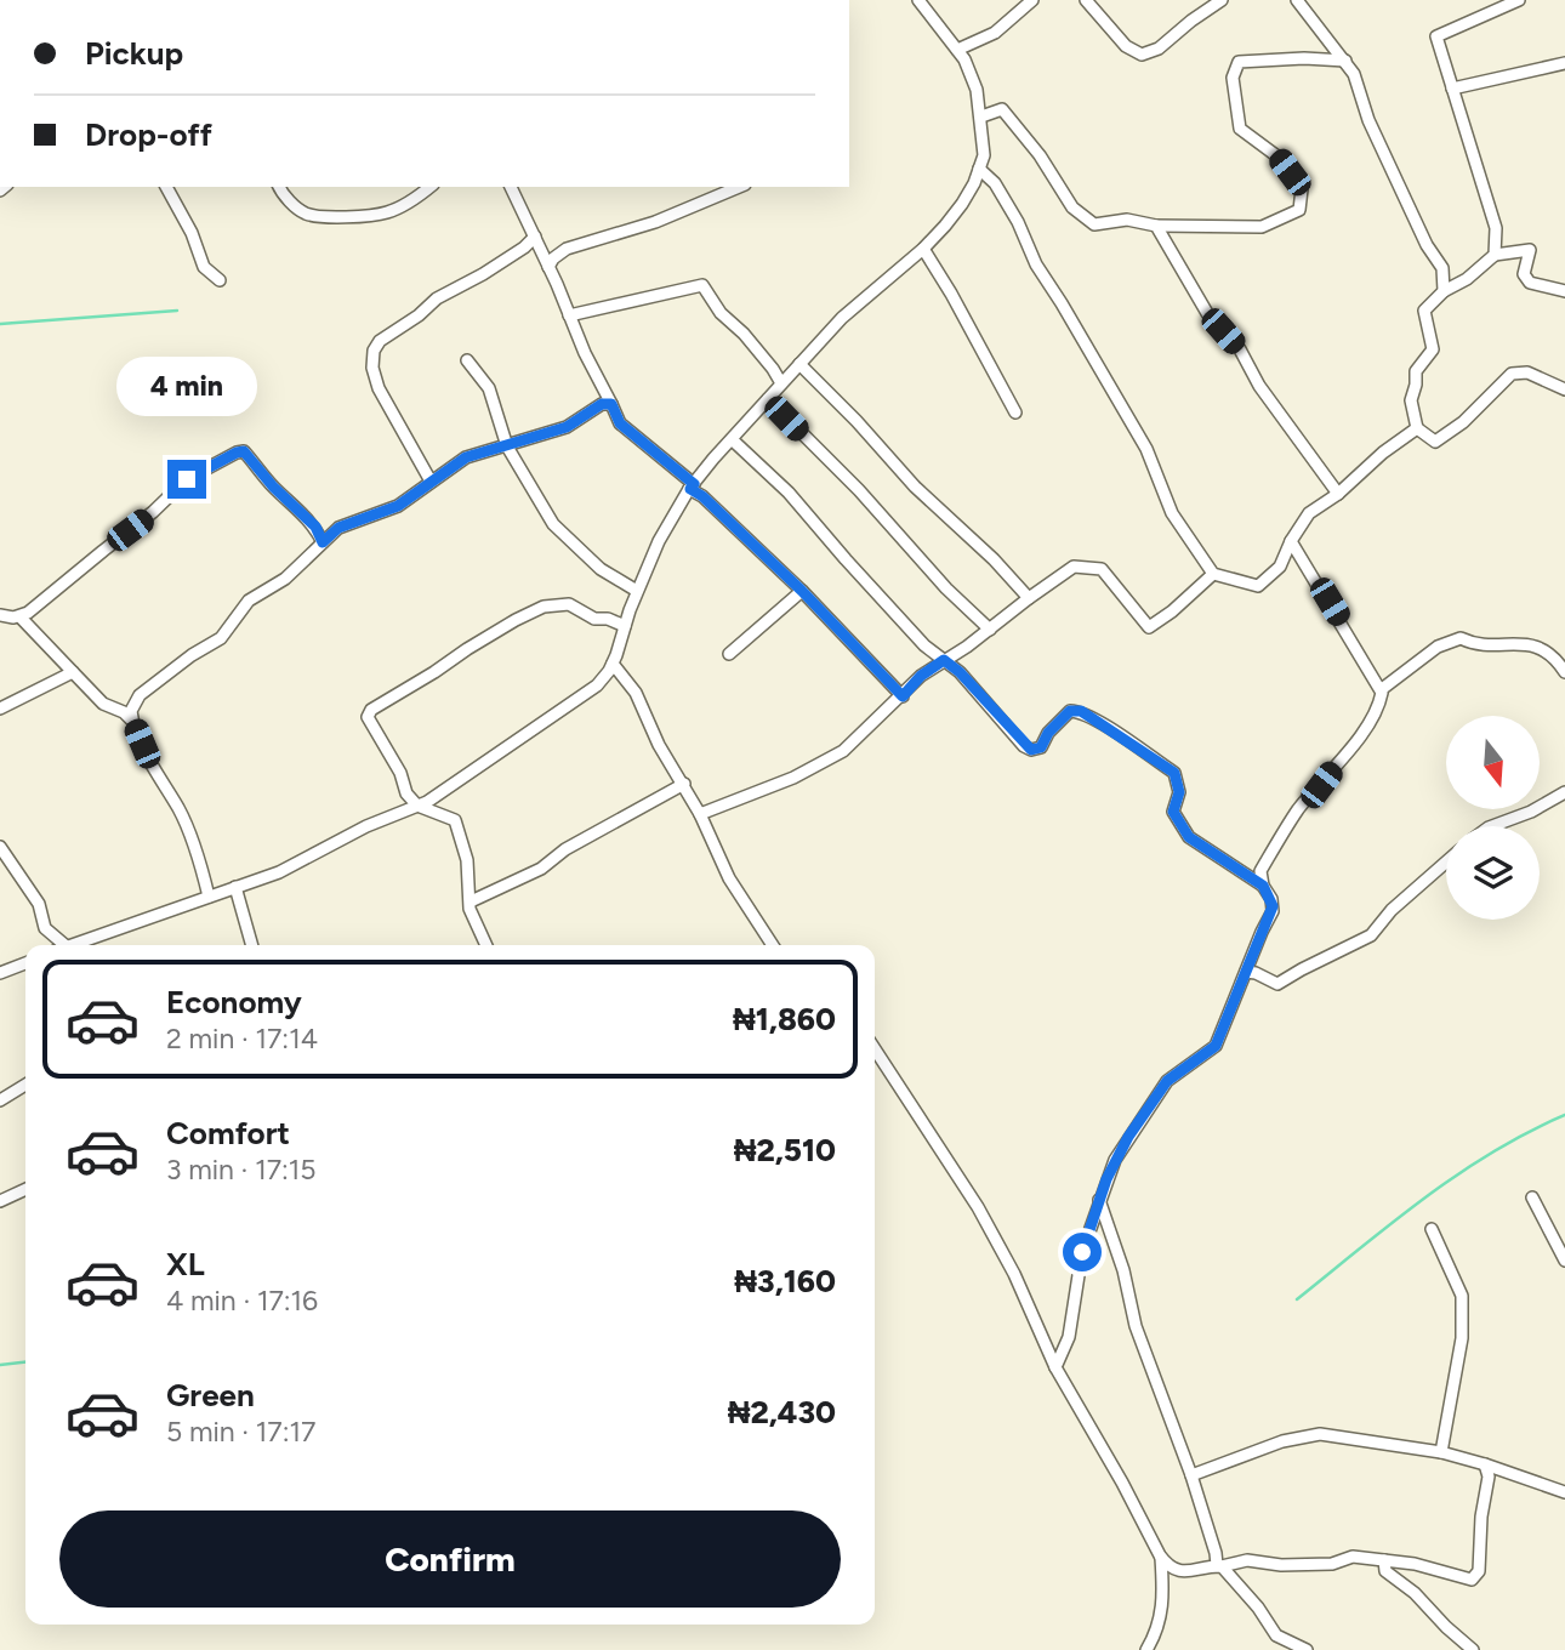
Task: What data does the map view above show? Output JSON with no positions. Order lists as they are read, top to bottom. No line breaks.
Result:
{"north":"bottom","page":{"banner":["Pickup","Drop-off"],"bubble":"4 min","list":[{"name":"Economy","note":"2 min · 17:14","value":"₦1,860"},{"name":"Comfort","note":"3 min · 17:15","value":"₦2,510"},{"name":"XL","note":"4 min · 17:16","value":"₦3,160"},{"name":"Green","note":"5 min · 17:17","value":"₦2,430"}],"buttons":"Confirm"}}
